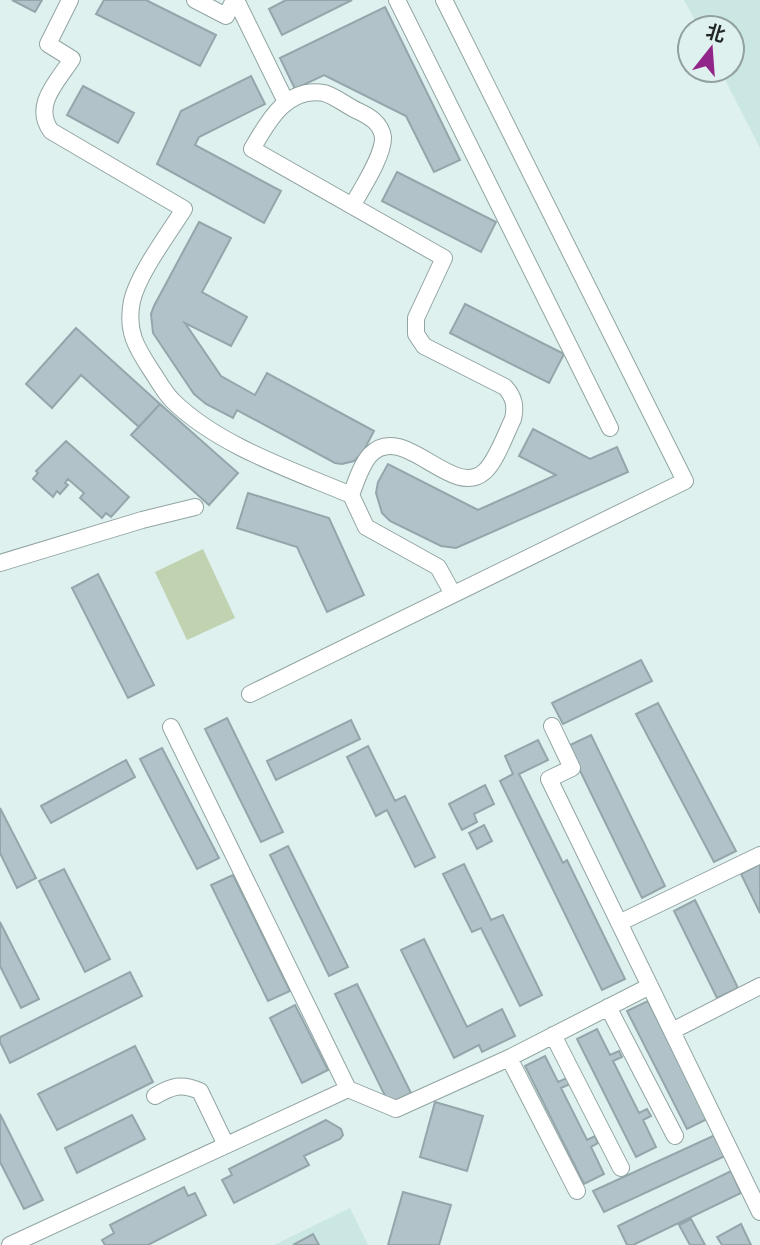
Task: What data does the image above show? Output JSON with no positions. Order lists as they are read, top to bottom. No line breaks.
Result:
{"north":"top"}
